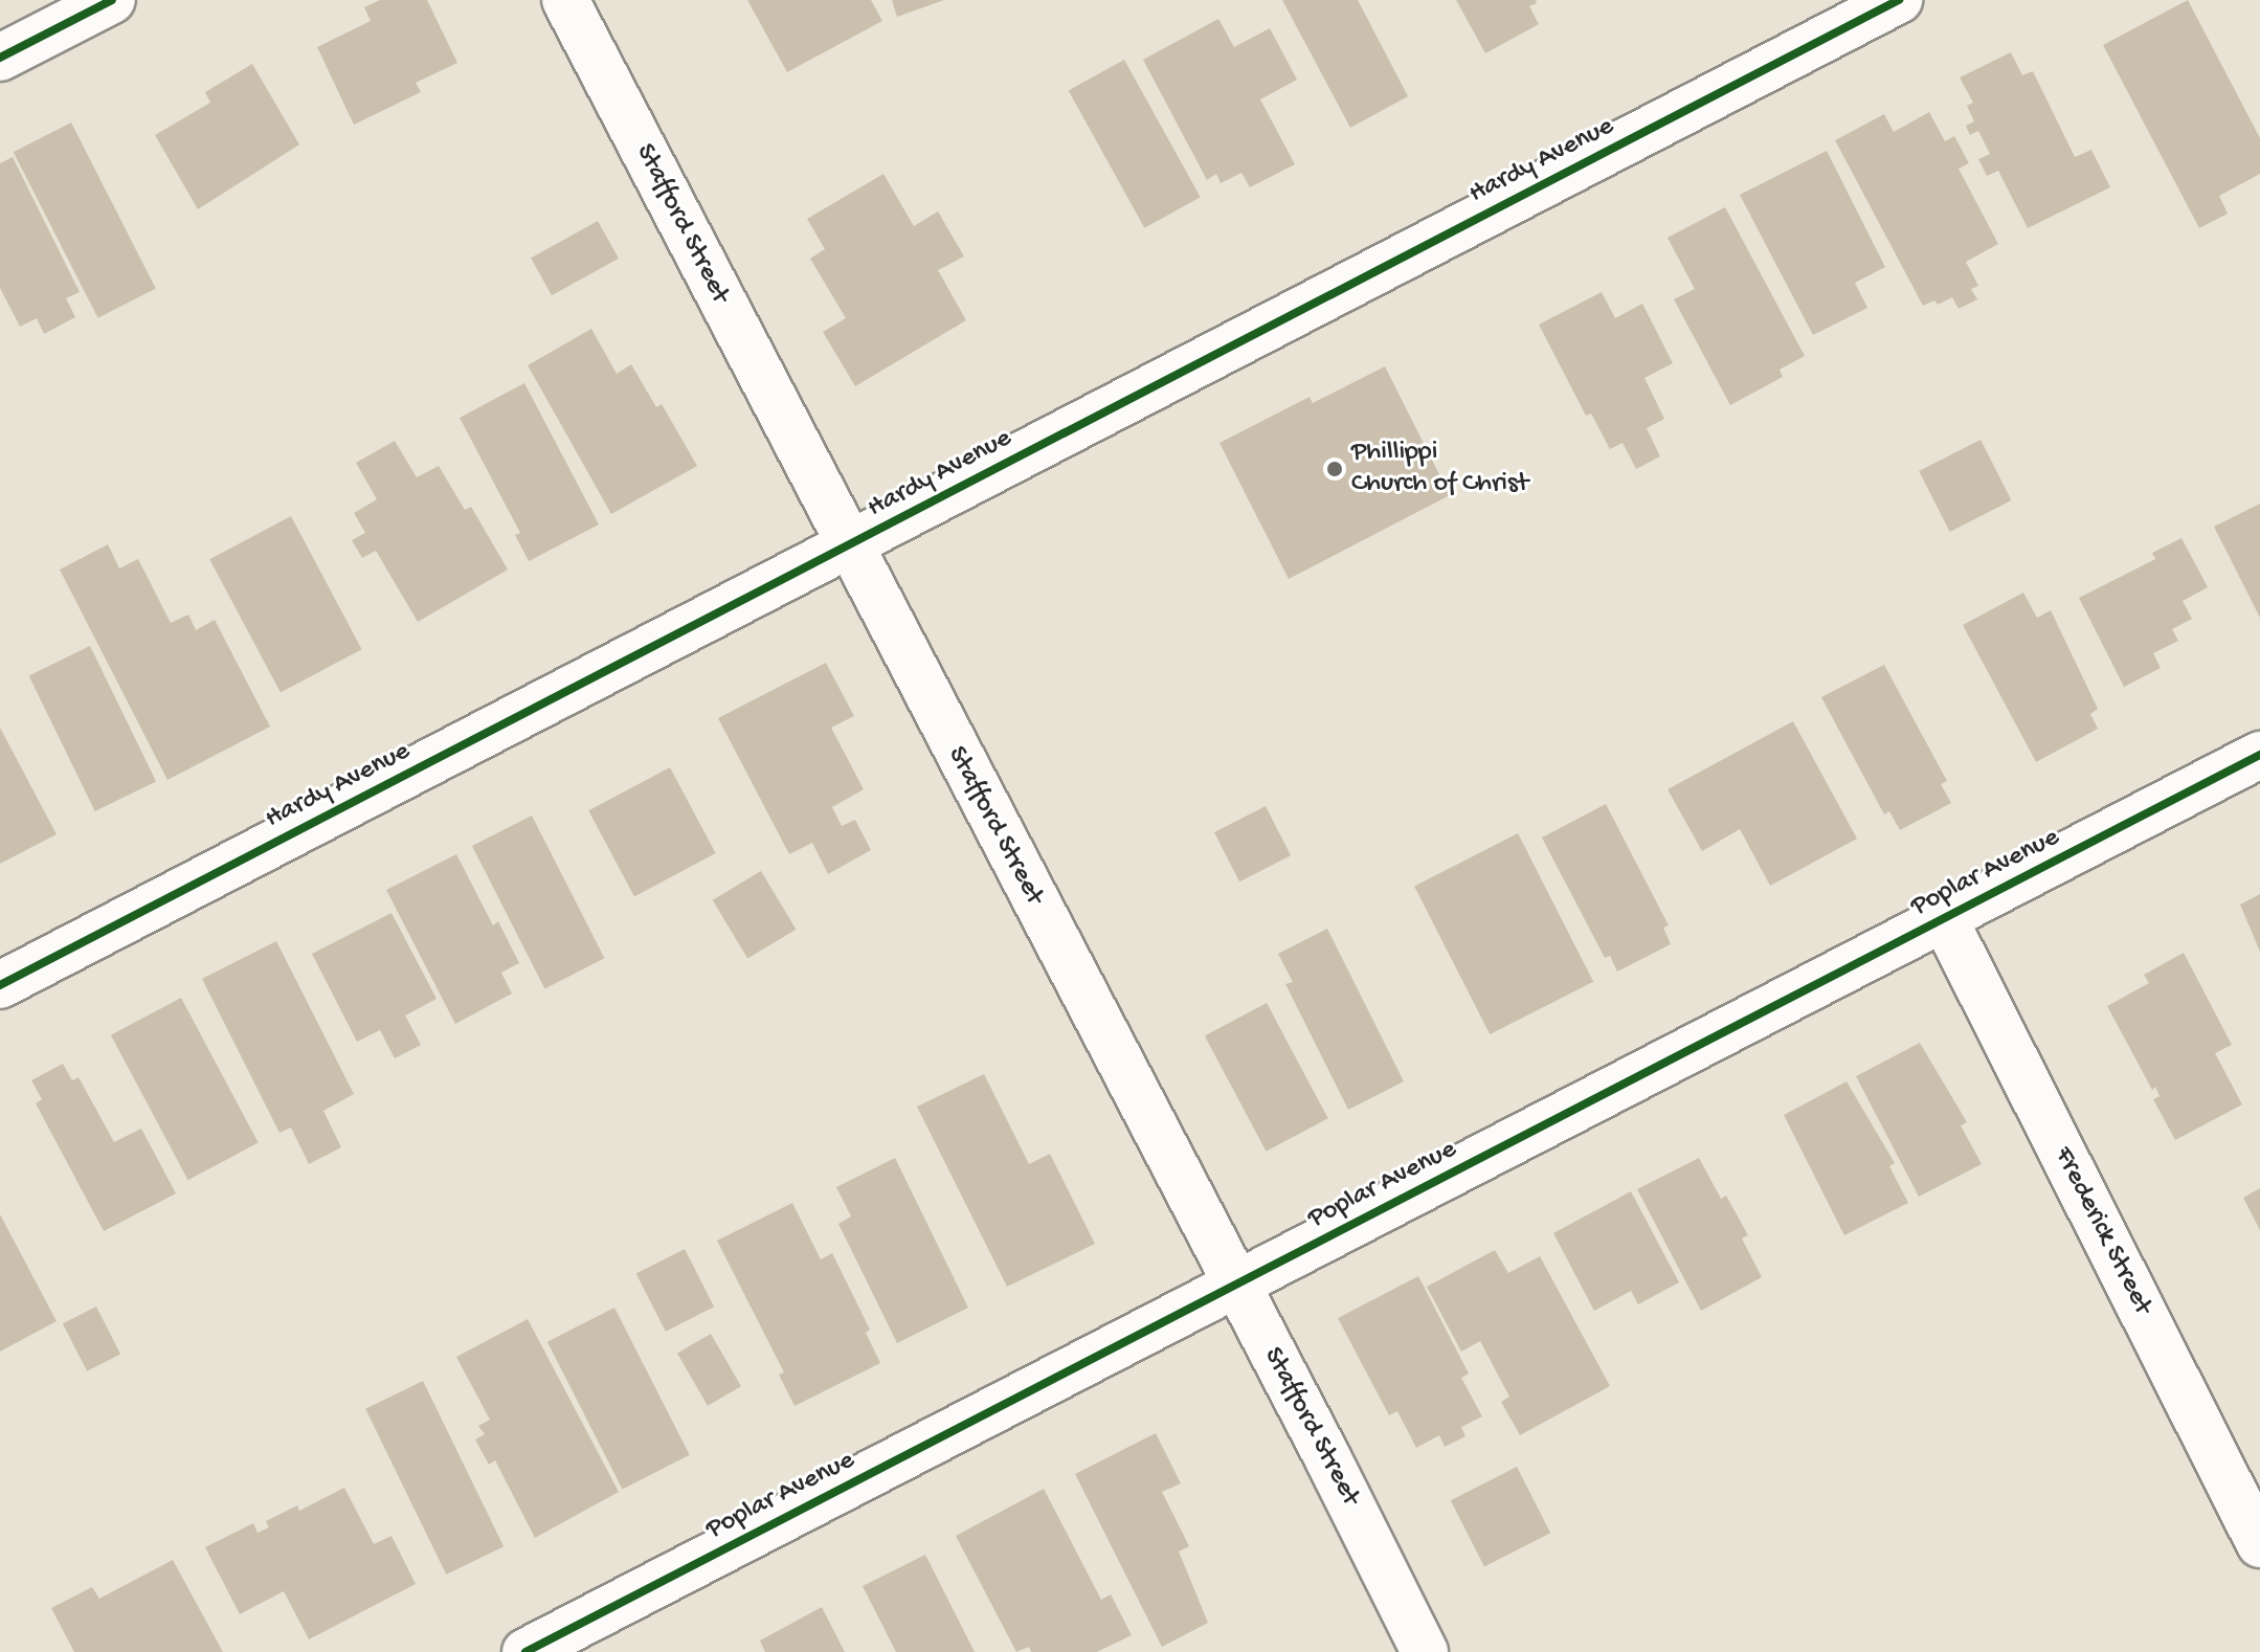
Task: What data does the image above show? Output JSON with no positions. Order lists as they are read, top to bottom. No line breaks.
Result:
{"streets":{"street":["Hardy Avenue","Stafford Street","Poplar Avenue","Frederick Street"]},"crossings":[["Hardy Avenue","Stafford Street"],["Stafford Street","Poplar Avenue"],["Poplar Avenue","Frederick Street"]],"places":["Phillippi Church of Christ"]}
